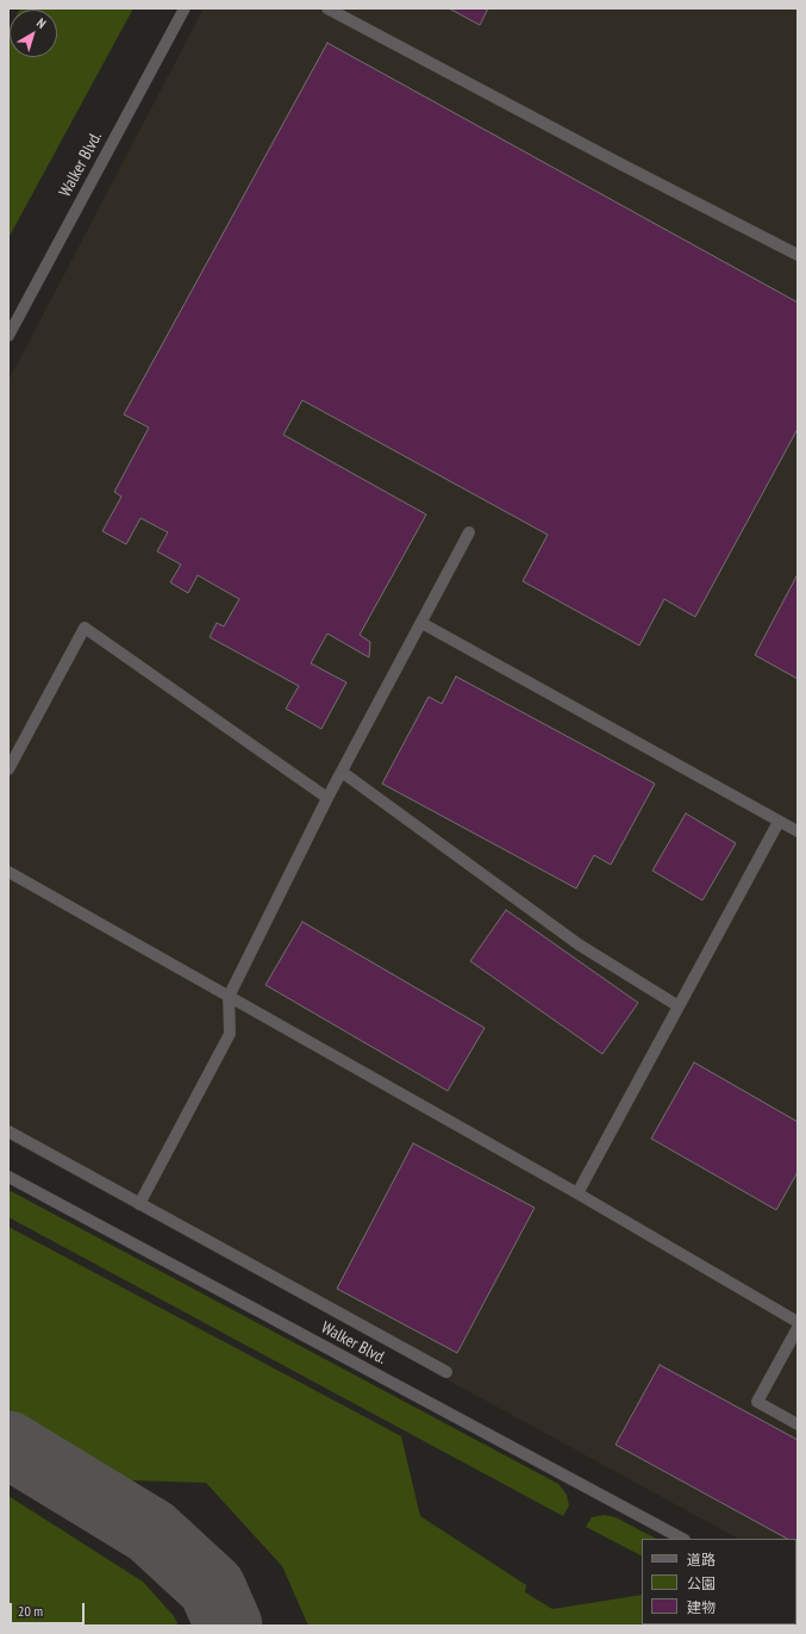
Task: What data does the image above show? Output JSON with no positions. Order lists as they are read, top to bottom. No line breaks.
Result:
{"streets":{"lane":["Walker Blvd."]},"legend":["道路","公園","建物"],"scale_bar":"20 m","north":"top right"}
